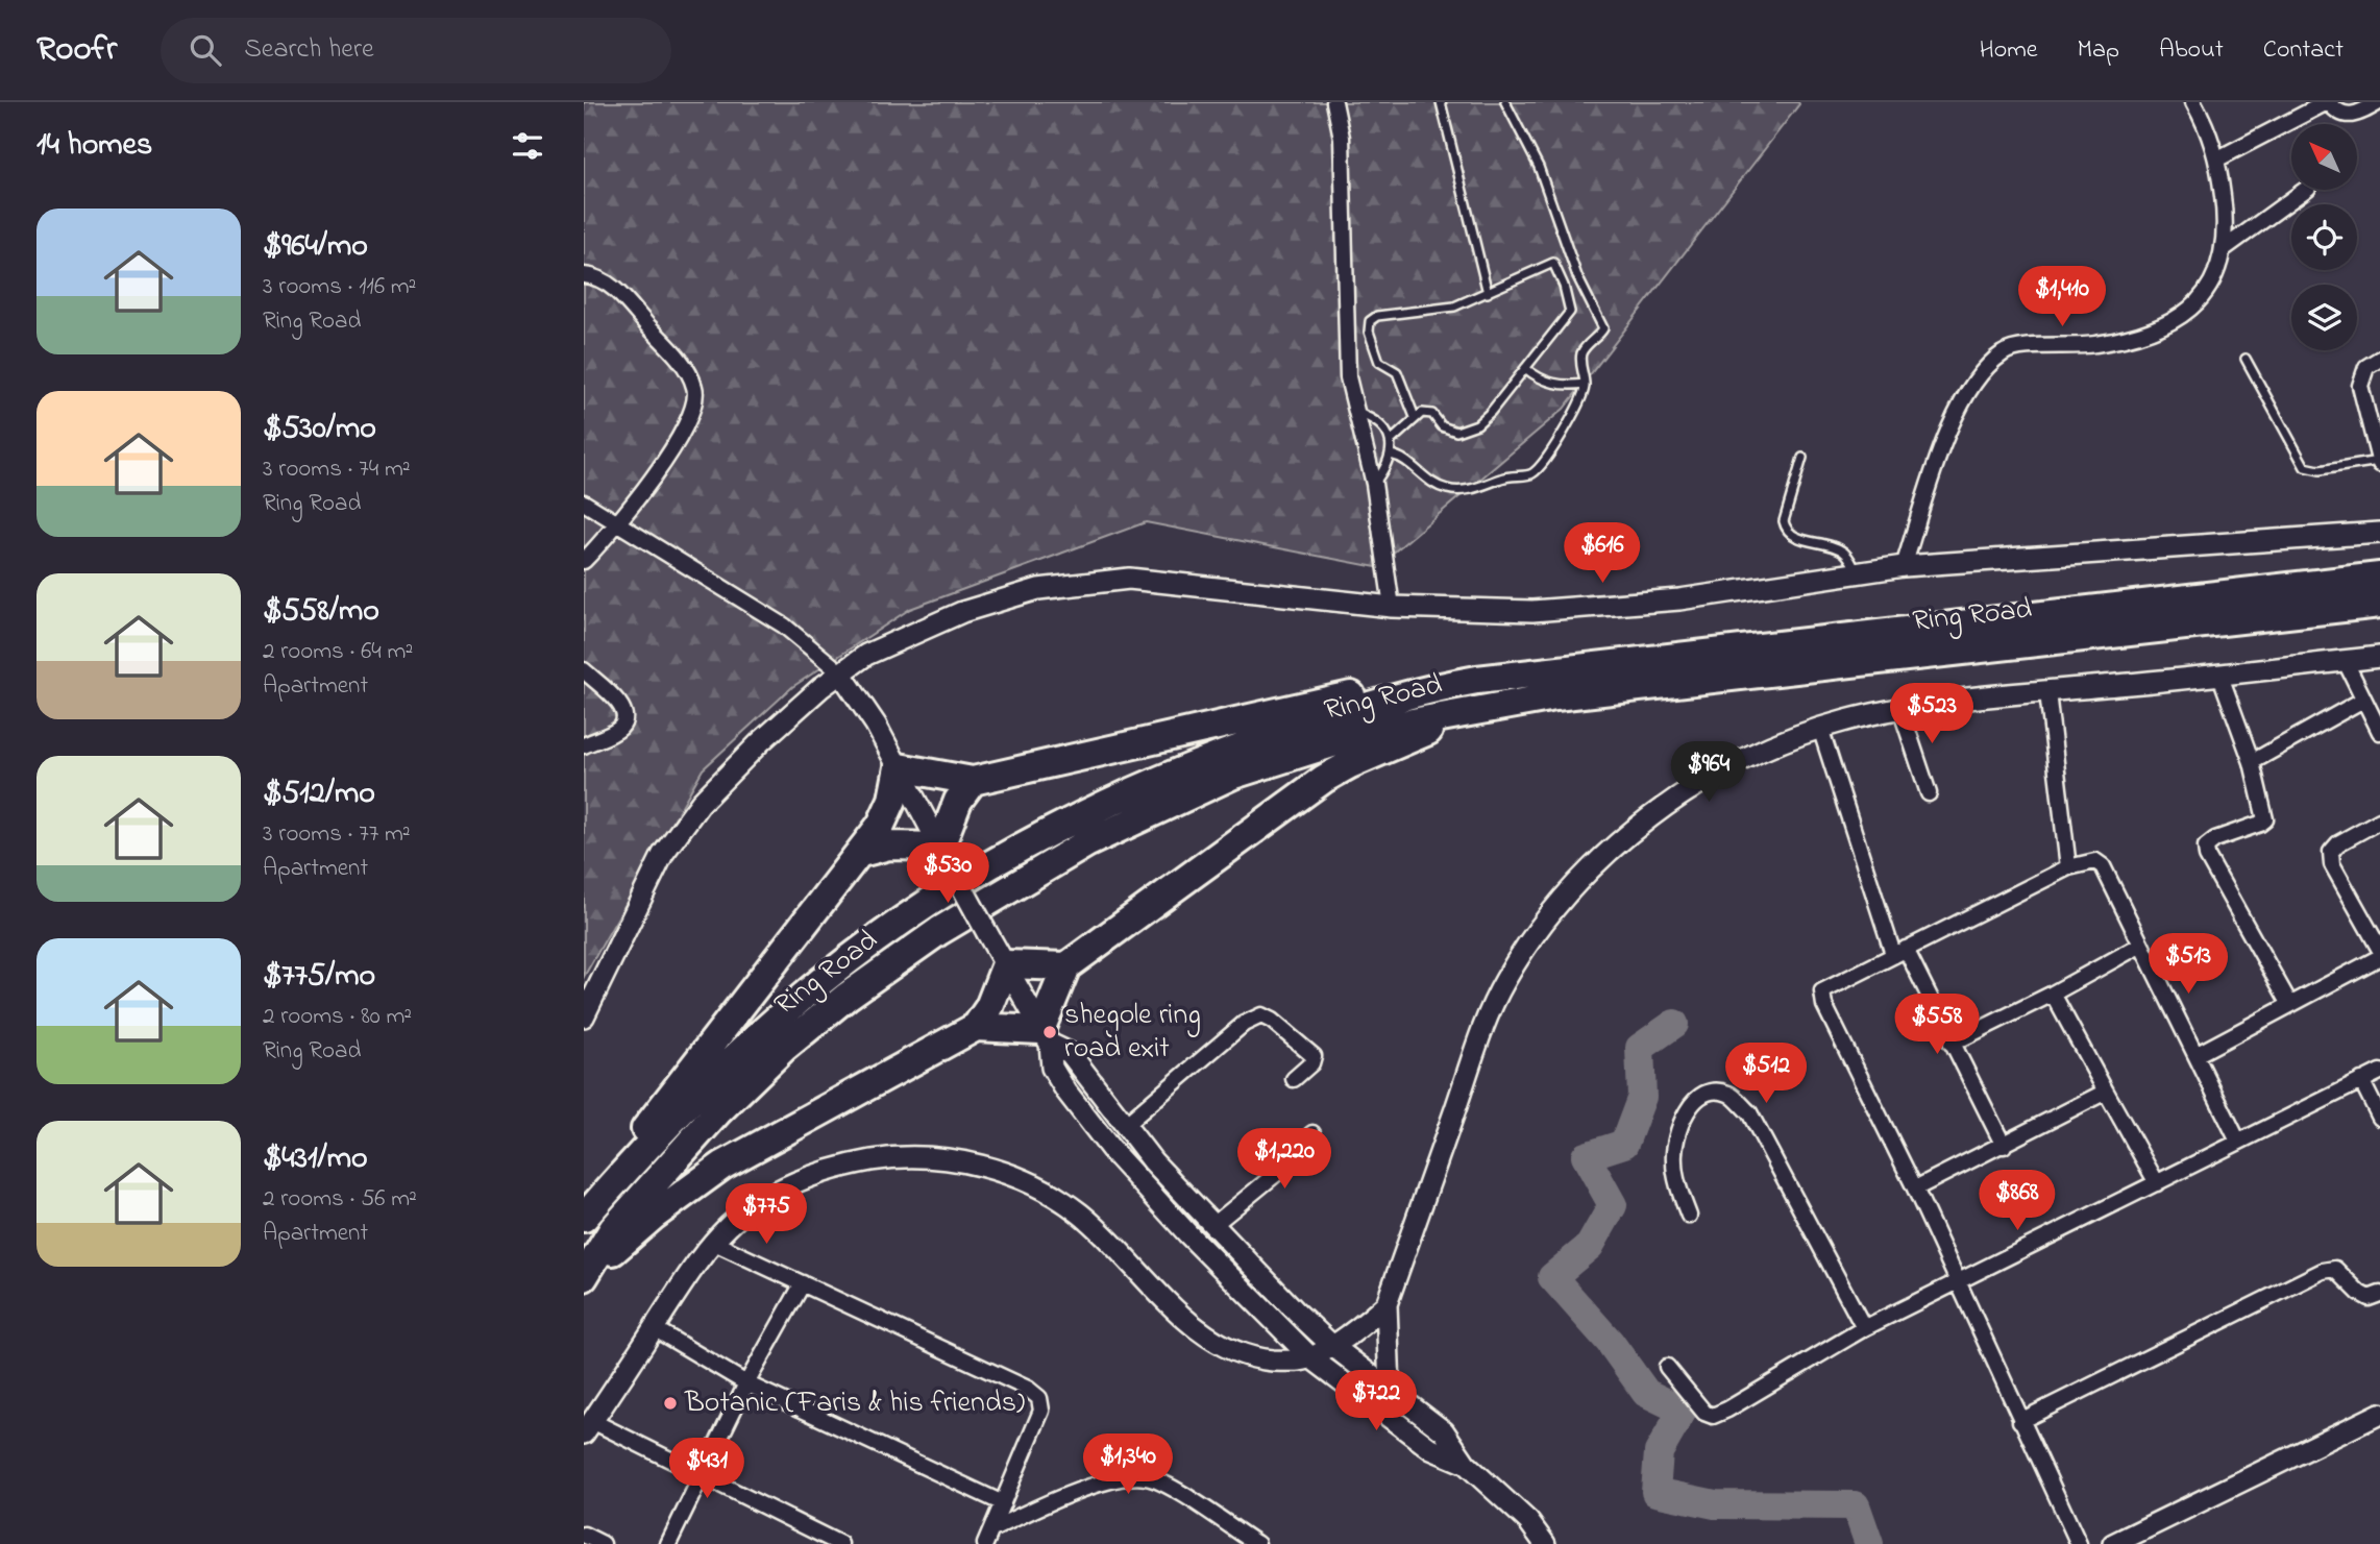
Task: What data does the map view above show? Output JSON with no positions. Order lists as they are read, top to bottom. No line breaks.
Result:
{"streets":{"highway":["Ring Road"]},"places":["shegole ring road exit","Botanic (Faris & his friends)"],"north":"top left","page":{"header":"Roofr","search":"Search here","nav":["Home","Map","About","Contact"],"heading":"14 homes","list":[{"name":"$964/mo","note":"3 rooms · 116 m² · Ring Road"},{"name":"$530/mo","note":"3 rooms · 74 m² · Ring Road"},{"name":"$558/mo","note":"2 rooms · 64 m² · Apartment"},{"name":"$512/mo","note":"3 rooms · 77 m² · Apartment"},{"name":"$775/mo","note":"2 rooms · 80 m² · Ring Road"},{"name":"$431/mo","note":"2 rooms · 56 m² · Apartment"}],"price":["$1,410","$616","$523","$964","$530","$513","$558","$512","$1,220","$868","$775","$722","$1,340","$431"]}}
